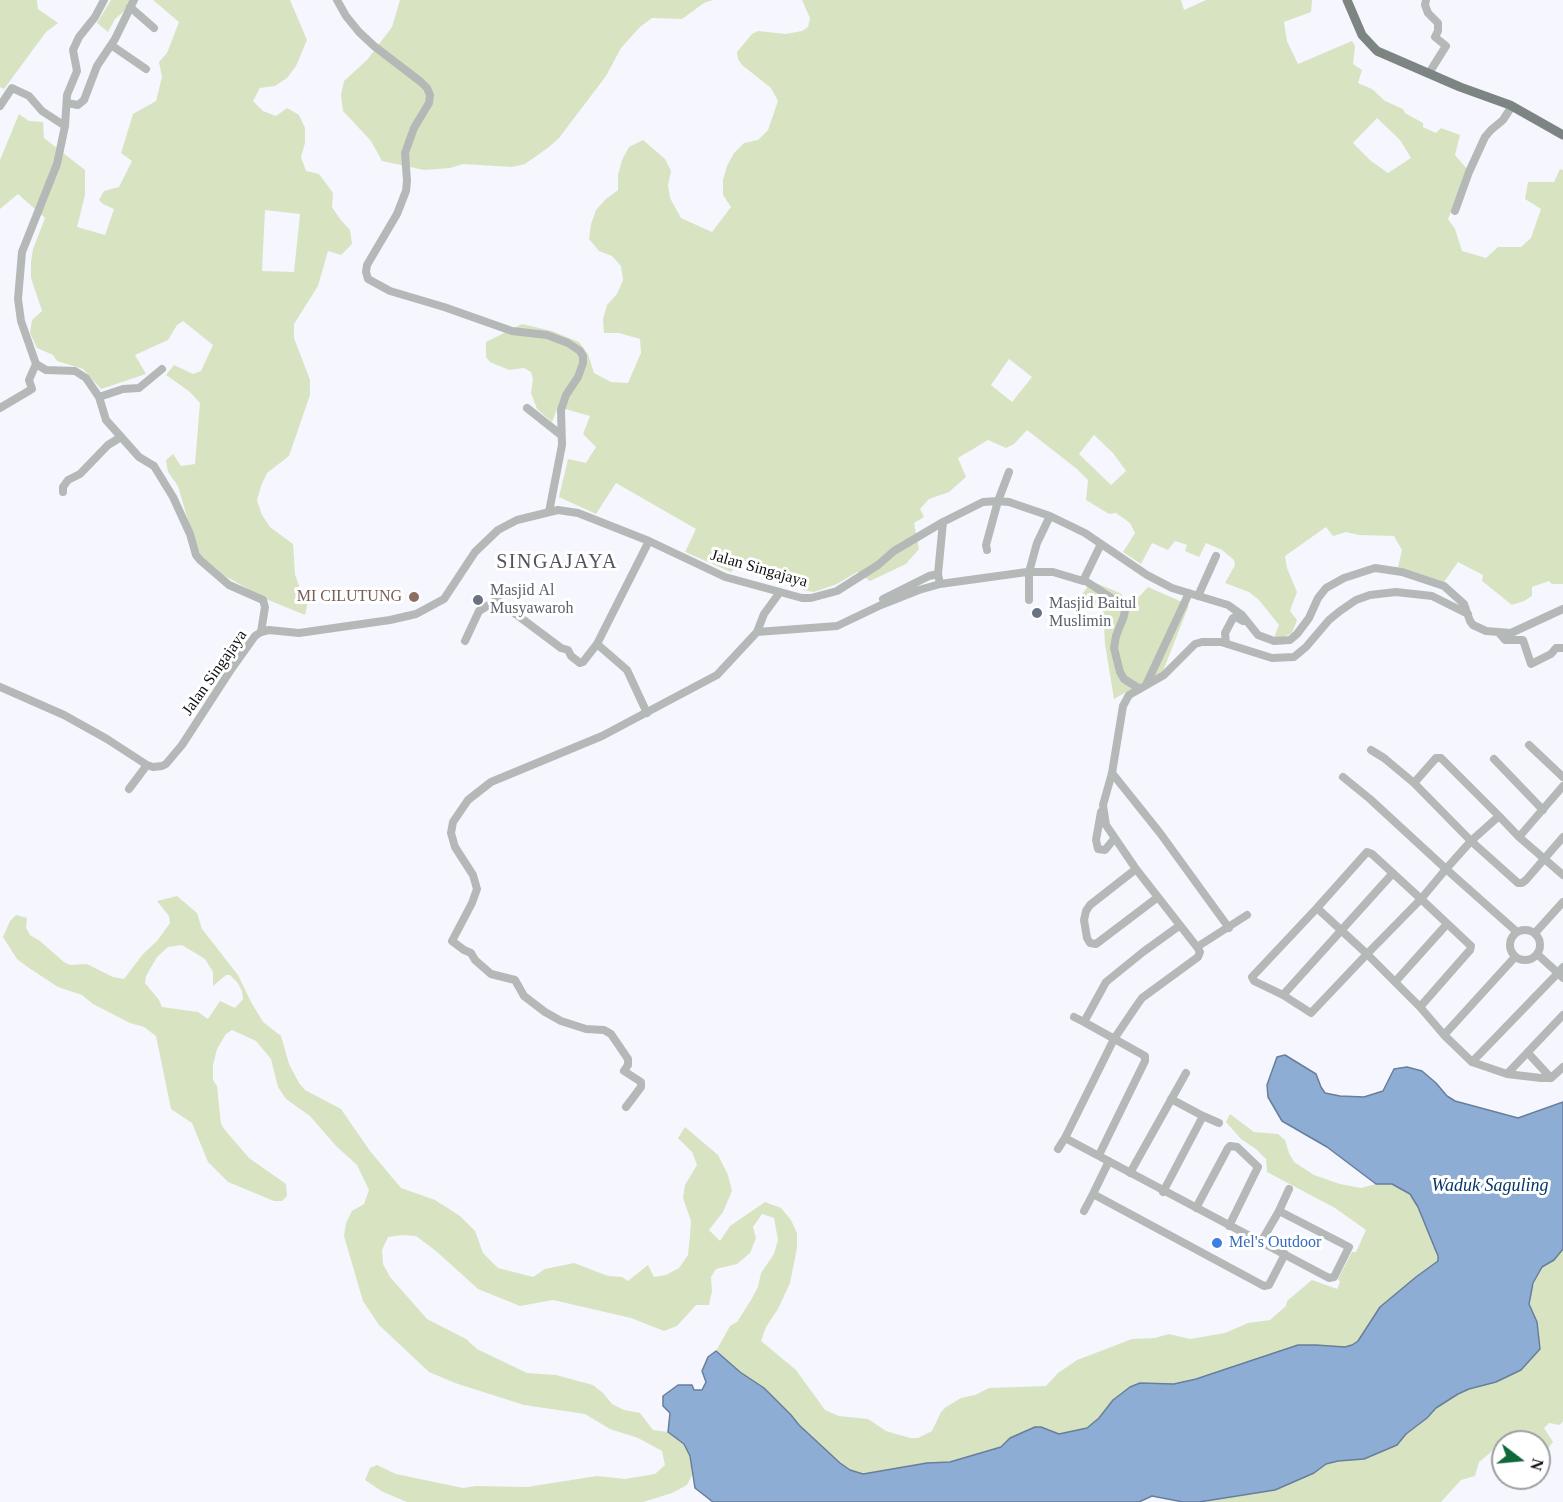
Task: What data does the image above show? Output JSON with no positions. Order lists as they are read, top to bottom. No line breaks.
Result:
{"streets":{"street":["Jalan Singajaya"]},"districts":["SINGAJAYA"],"water":["Waduk Saguling"],"places":["MI CILUTUNG","Masjid Al Musyawaroh","Masjid Baitul Muslimin","Mel's Outdoor"],"north":"right"}
